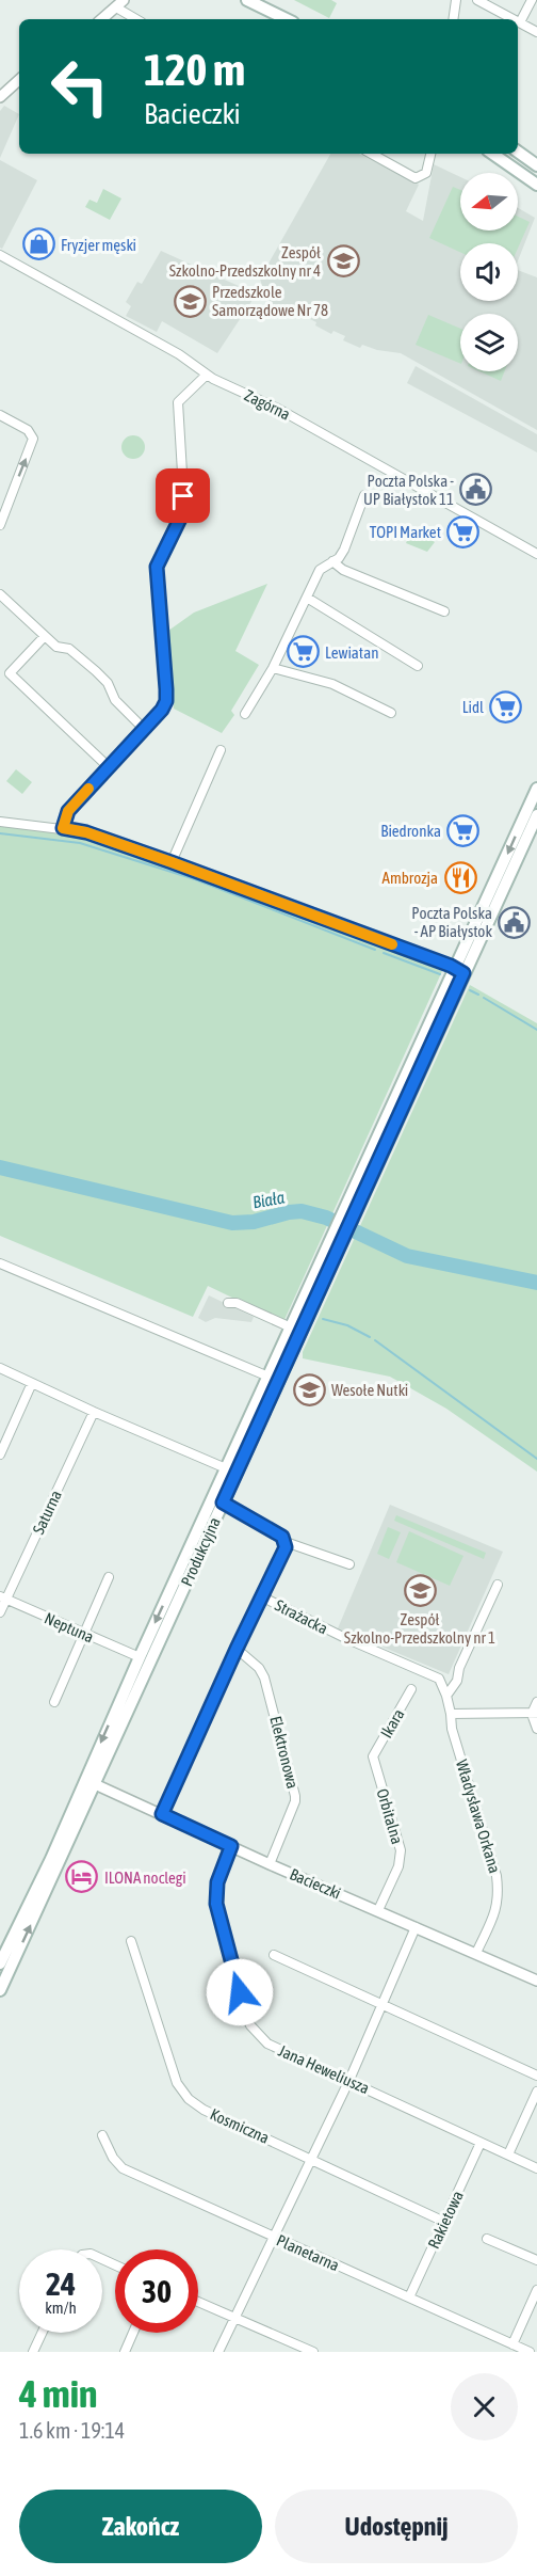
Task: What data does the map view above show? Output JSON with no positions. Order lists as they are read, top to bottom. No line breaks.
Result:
{"streets":{"main road":["Produkcyjna"],"street":["Zagórna","Saturna","Strażacka","Neptuna","Ikara","Elektronowa","Orbitalna","Władysława Orkana","Bacieczki","Jana Heweliusza","Kosmiczna","Rakietowa","Planetarna"]},"crossings":[["Saturna","Neptuna"],["Produkcyjna","Neptuna"],["Produkcyjna","Bacieczki"],["Strażacka","Elektronowa"],["Strażacka","Władysława Orkana"],["Strażacka","Bacieczki"],["Ikara","Orbitalna"],["Elektronowa","Bacieczki"],["Orbitalna","Bacieczki"],["Władysława Orkana","Bacieczki"],["Bacieczki","Jana Heweliusza"],["Jana Heweliusza","Rakietowa"],["Kosmiczna","Rakietowa"],["Rakietowa","Planetarna"]],"water":["Biała"],"places":{"shop":["Fryzjer męski"],"school or university":["Zespół Szkolno-Przedszkolny nr 4","Przedszkole Samorządowe Nr 78","Wesołe Nutki","Zespół Szkolno-Przedszkolny nr 1"],"public building":["Poczta Polska - UP Białystok 11","Poczta Polska - AP Białystok"],"supermarket":["TOPI Market","Lewiatan","Lidl","Biedronka"],"restaurant":["Ambrozja"],"hotel":["ILONA noclegi"]},"north":"left","page":{"turn":["120 m","Bacieczki"],"speed":"24 km/h","limit":"30","heading":["4 min","1.6 km · 19:14"],"buttons":["Zakończ","Udostępnij"]}}
